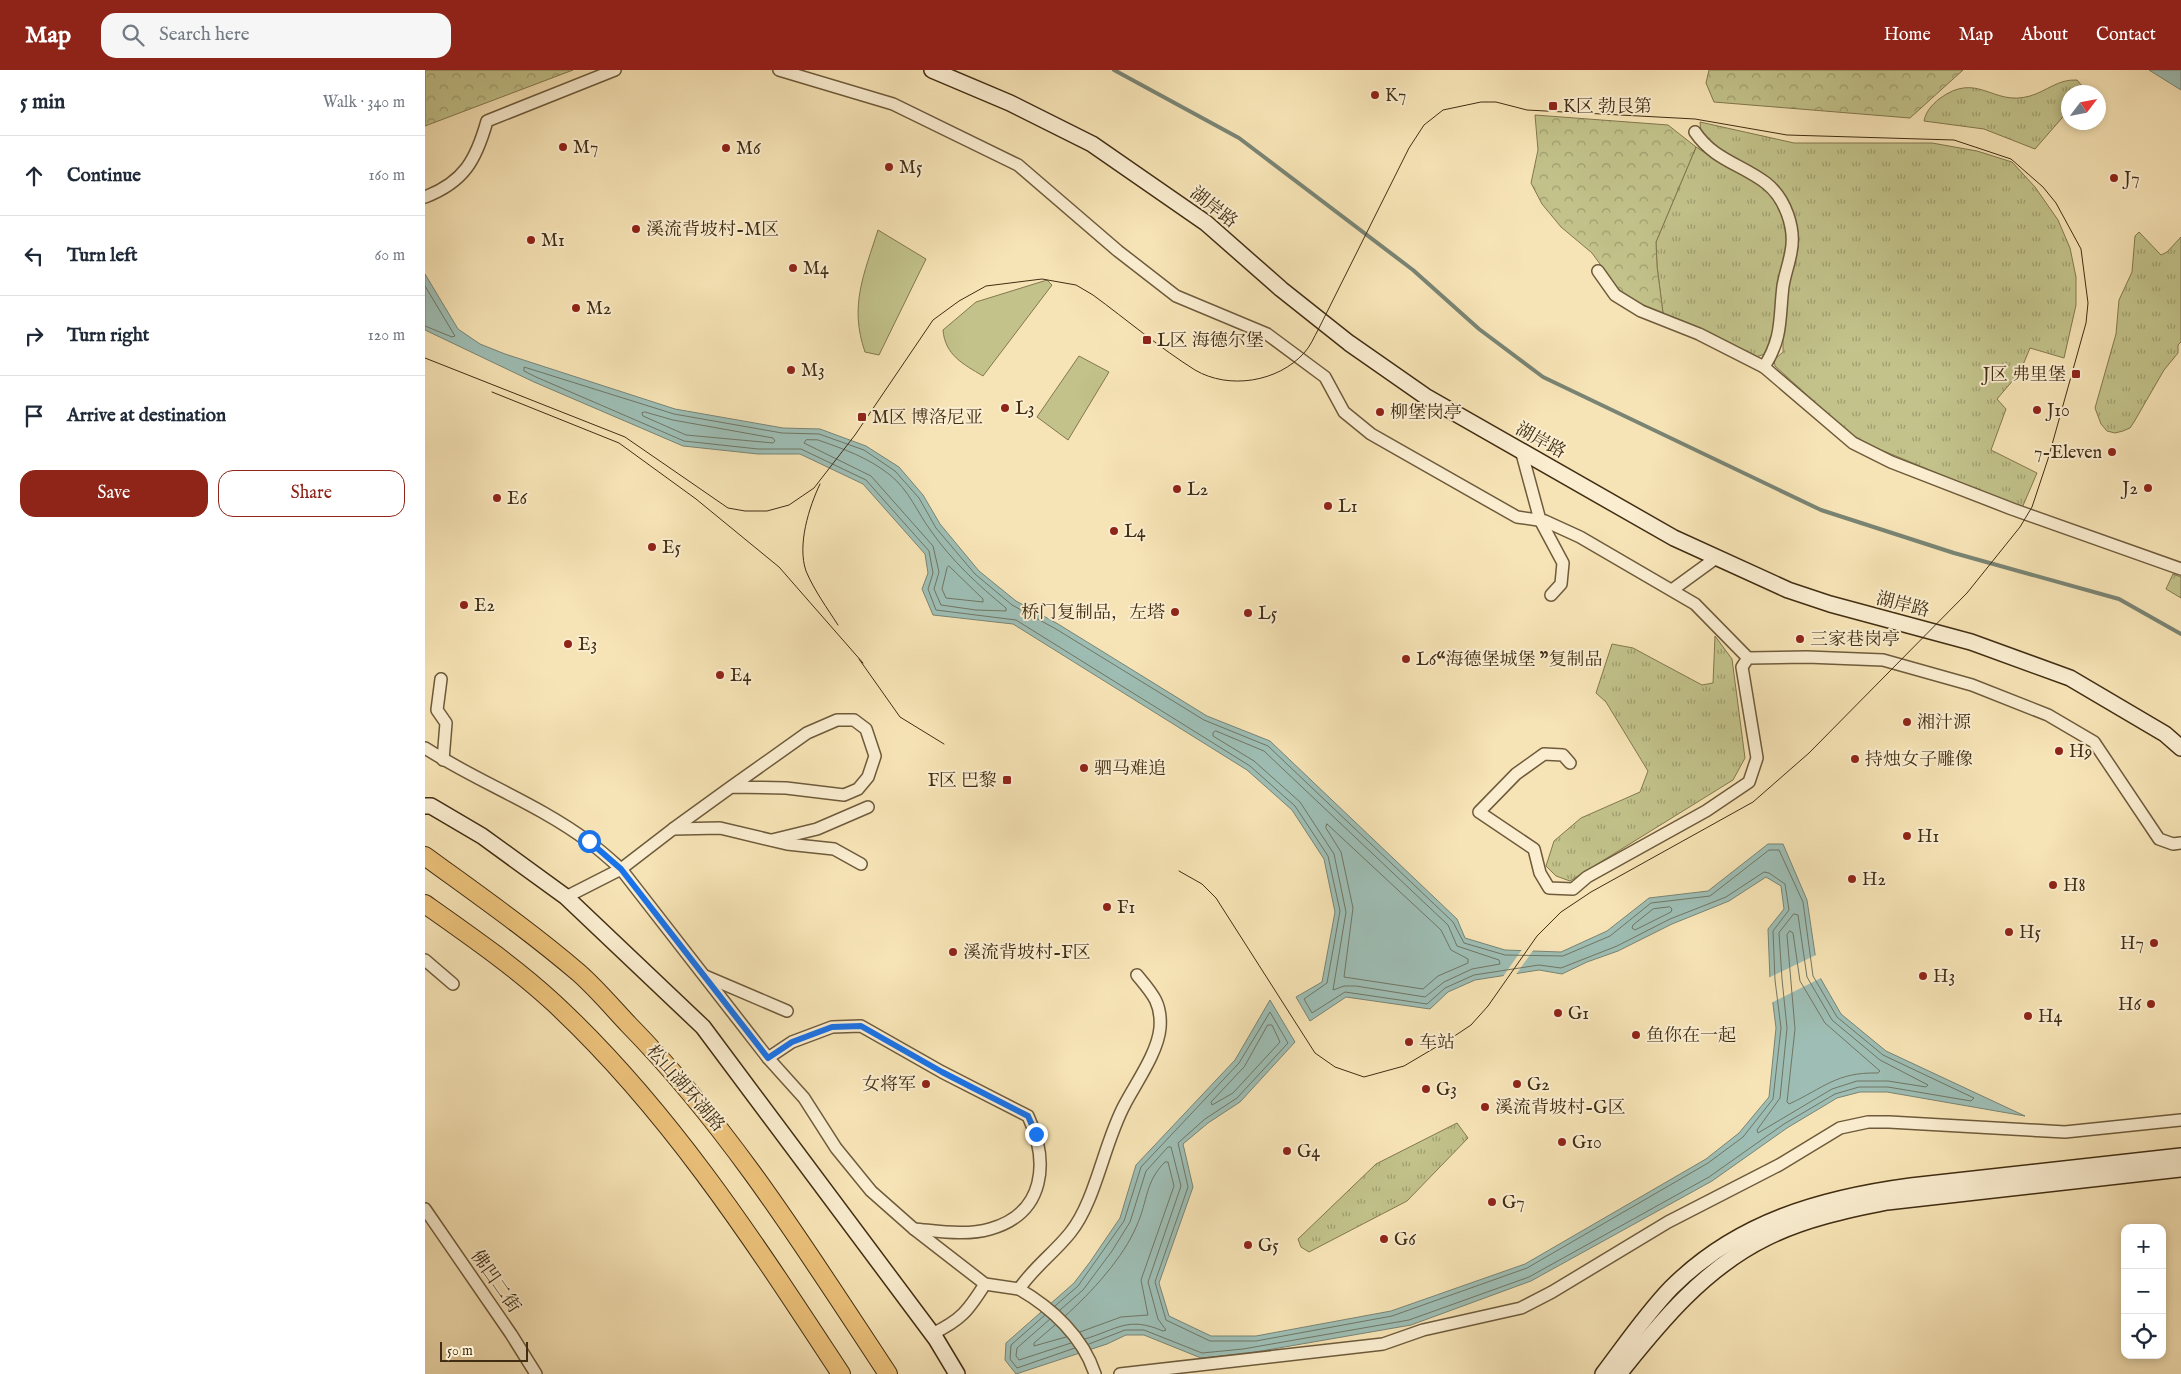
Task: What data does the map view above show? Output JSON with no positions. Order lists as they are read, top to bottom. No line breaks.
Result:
{"streets":{"main road":["松山湖环湖路"],"street":["湖岸路","佛凹二街"]},"places":{"other":["K7","M7","M6","M5","J7","溪流背坡村-M区","M1","M4","M2","M3","L3","J10","柳堡岗亭","7-Eleven","J2","L2","E6","L1","L4","E5","E2","桥门复制品，左塔","L5","三家巷岗亭","E3","L6“海德堡城堡 ”复制品","E4","湘汁源","H9","持烛女子雕像","驷马难追","H1","H2","H8","F1","H5","H7","溪流背坡村-F区","H3","H6","G1","H4","鱼你在一起","车站","女将军","G2","G3","溪流背坡村-G区","G10","G4","G7","G6","G5"],"transit":["K区 勃艮第","L区 海德尔堡","J区 弗里堡","M区 博洛尼亚","F区 巴黎"]},"scale_bar":"50 m","north":"top right","page":{"header":"Map","search":"Search here","nav":["Home","Map","About","Contact"],"heading":["5 min","Walk · 340 m"],"list":[["Continue","160 m"],["Turn left","60 m"],["Turn right","120 m"],"Arrive at destination"],"buttons":["Save","Share"],"map_buttons":["+","−"],"scale":"50 m"}}
